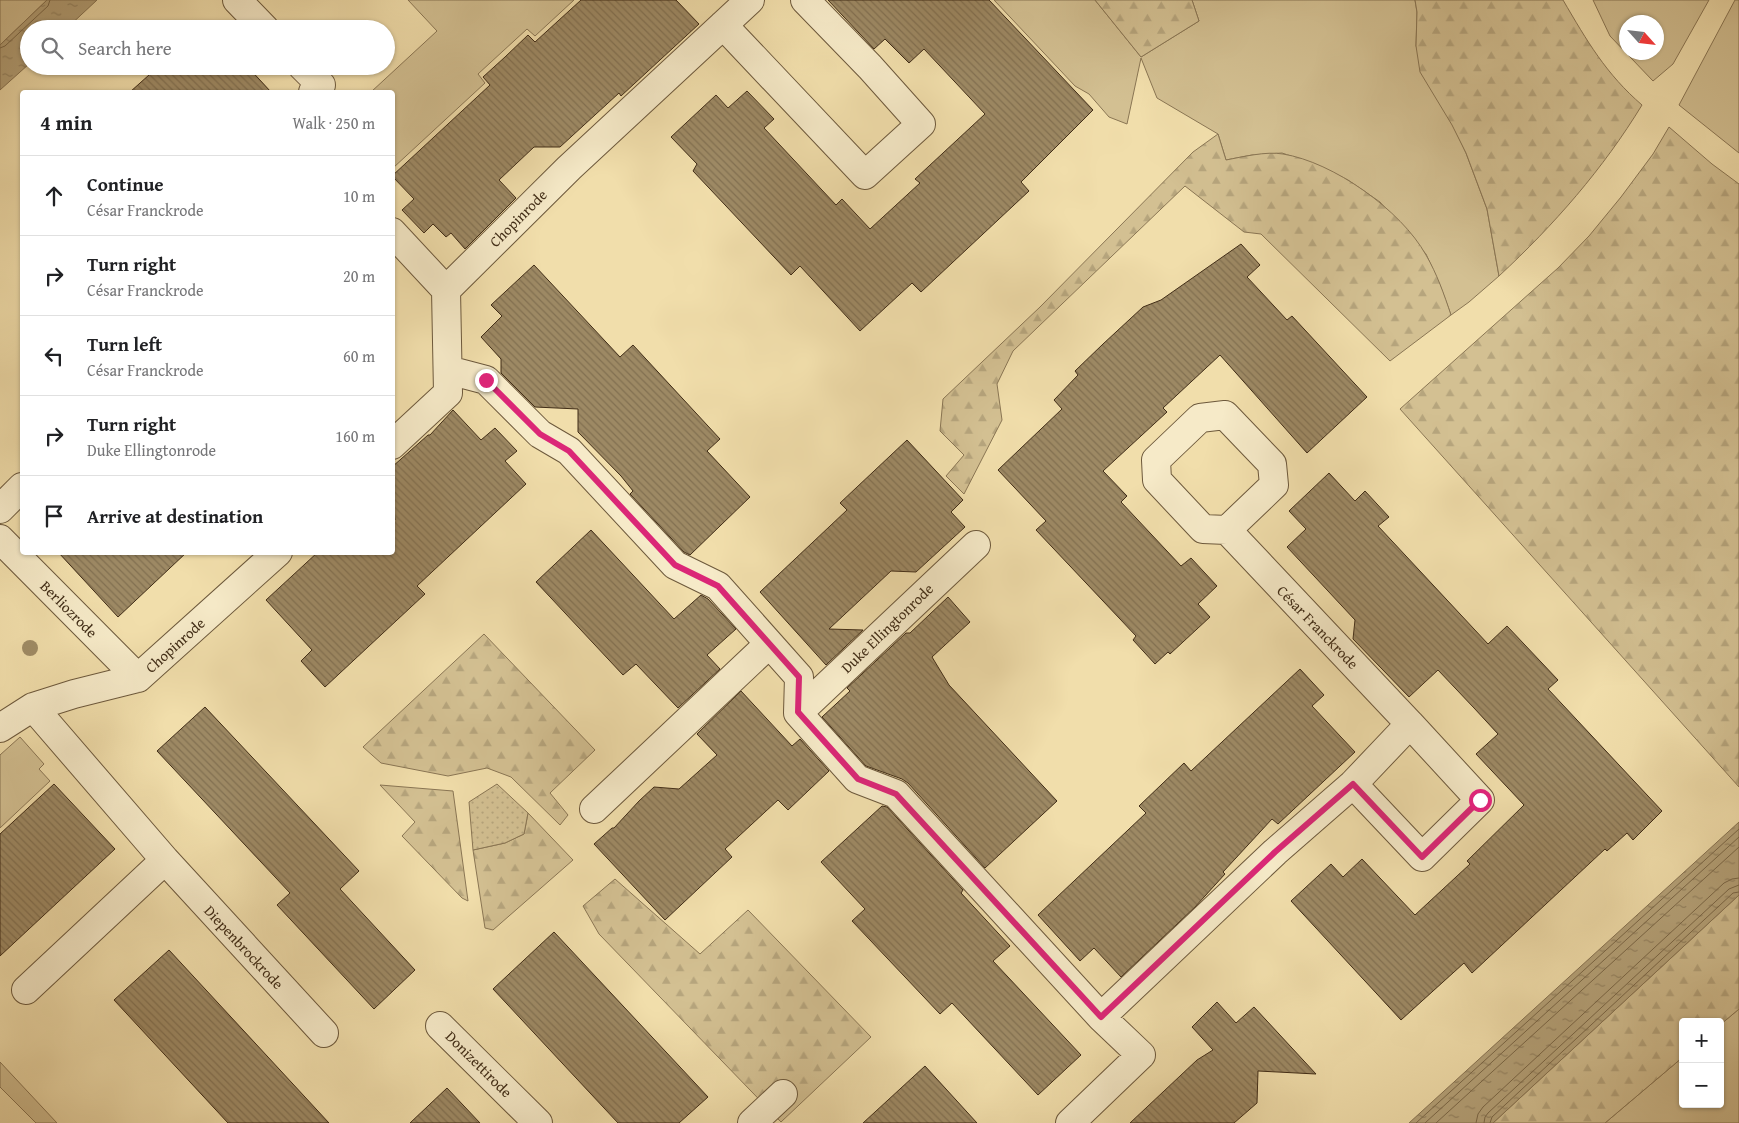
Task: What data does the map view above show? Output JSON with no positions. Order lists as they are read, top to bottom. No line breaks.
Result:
{"streets":{"street":["Chopinrode","Berliozrode","César Franckrode","Duke Ellingtonrode","Diepenbrockrode","Donizettirode"]},"crossings":[["Chopinrode","Berliozrode"],["Chopinrode","Diepenbrockrode"]],"north":"bottom right","page":{"search":"Search here","heading":["4 min","Walk · 250 m"],"list":[["Continue","César Franckrode","10 m"],["Turn right","César Franckrode","20 m"],["Turn left","César Franckrode","60 m"],["Turn right","Duke Ellingtonrode","160 m"],"Arrive at destination"],"map_buttons":["+","−"]}}
